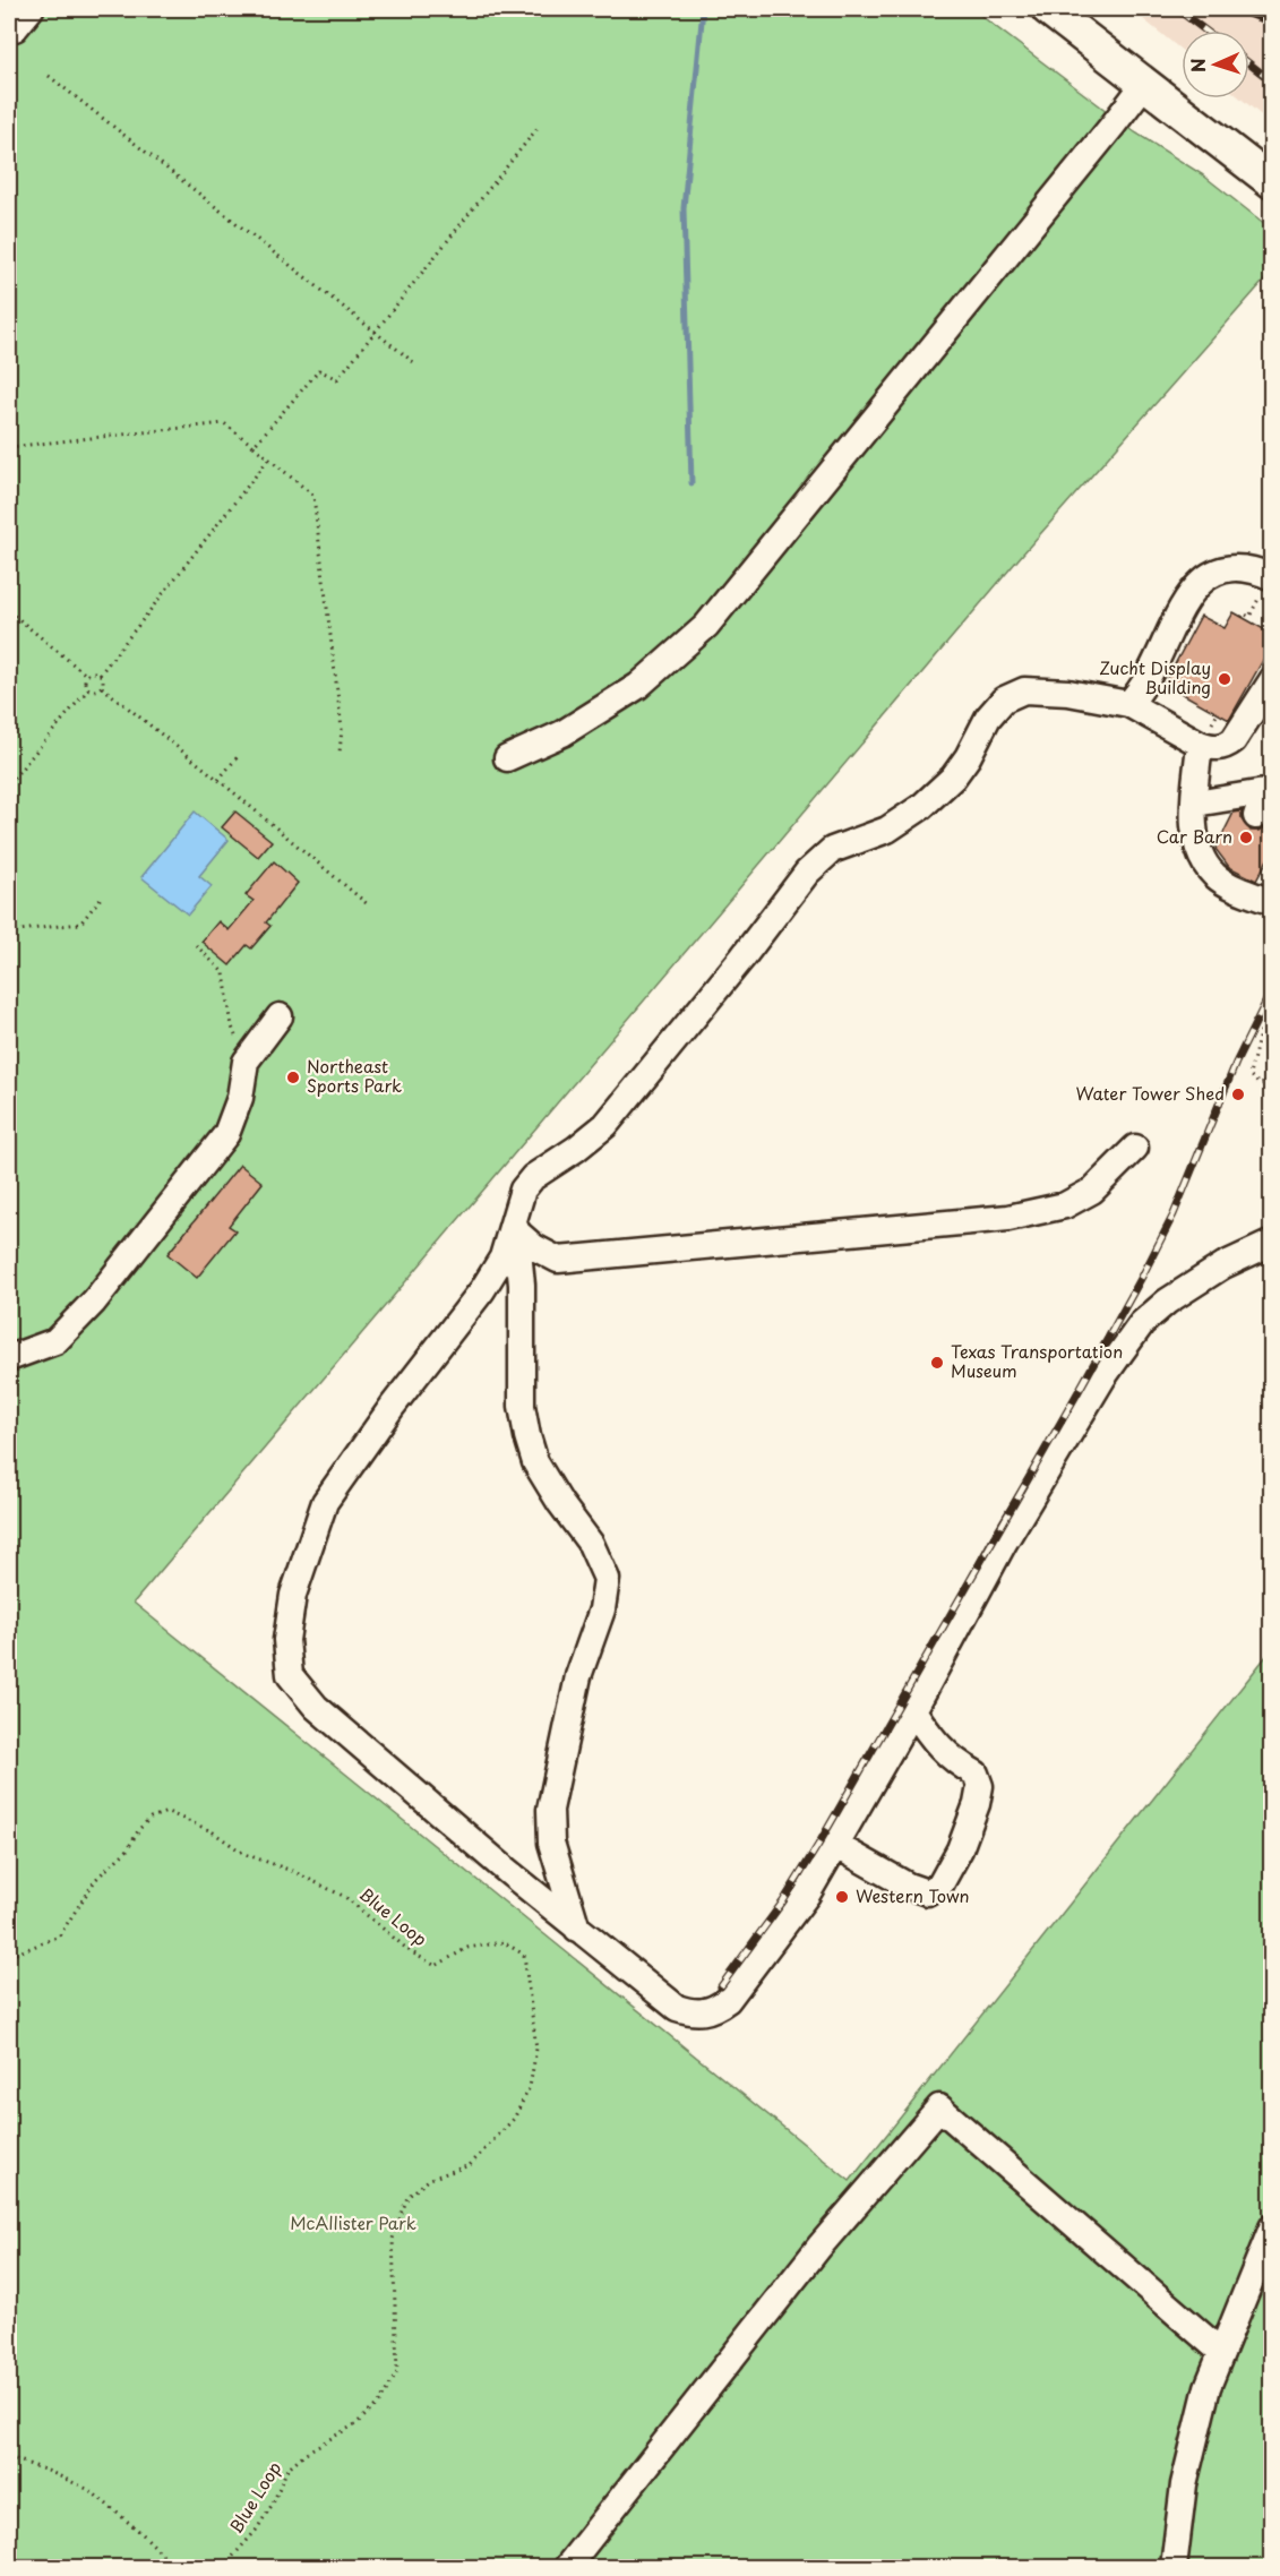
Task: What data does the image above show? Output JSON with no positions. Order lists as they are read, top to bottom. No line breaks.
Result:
{"streets":{"path":["Blue Loop"]},"parks":["McAllister Park"],"places":["Zucht Display Building","Car Barn","Northeast Sports Park","Water Tower Shed","Texas Transportation Museum","Western Town"],"north":"left"}
